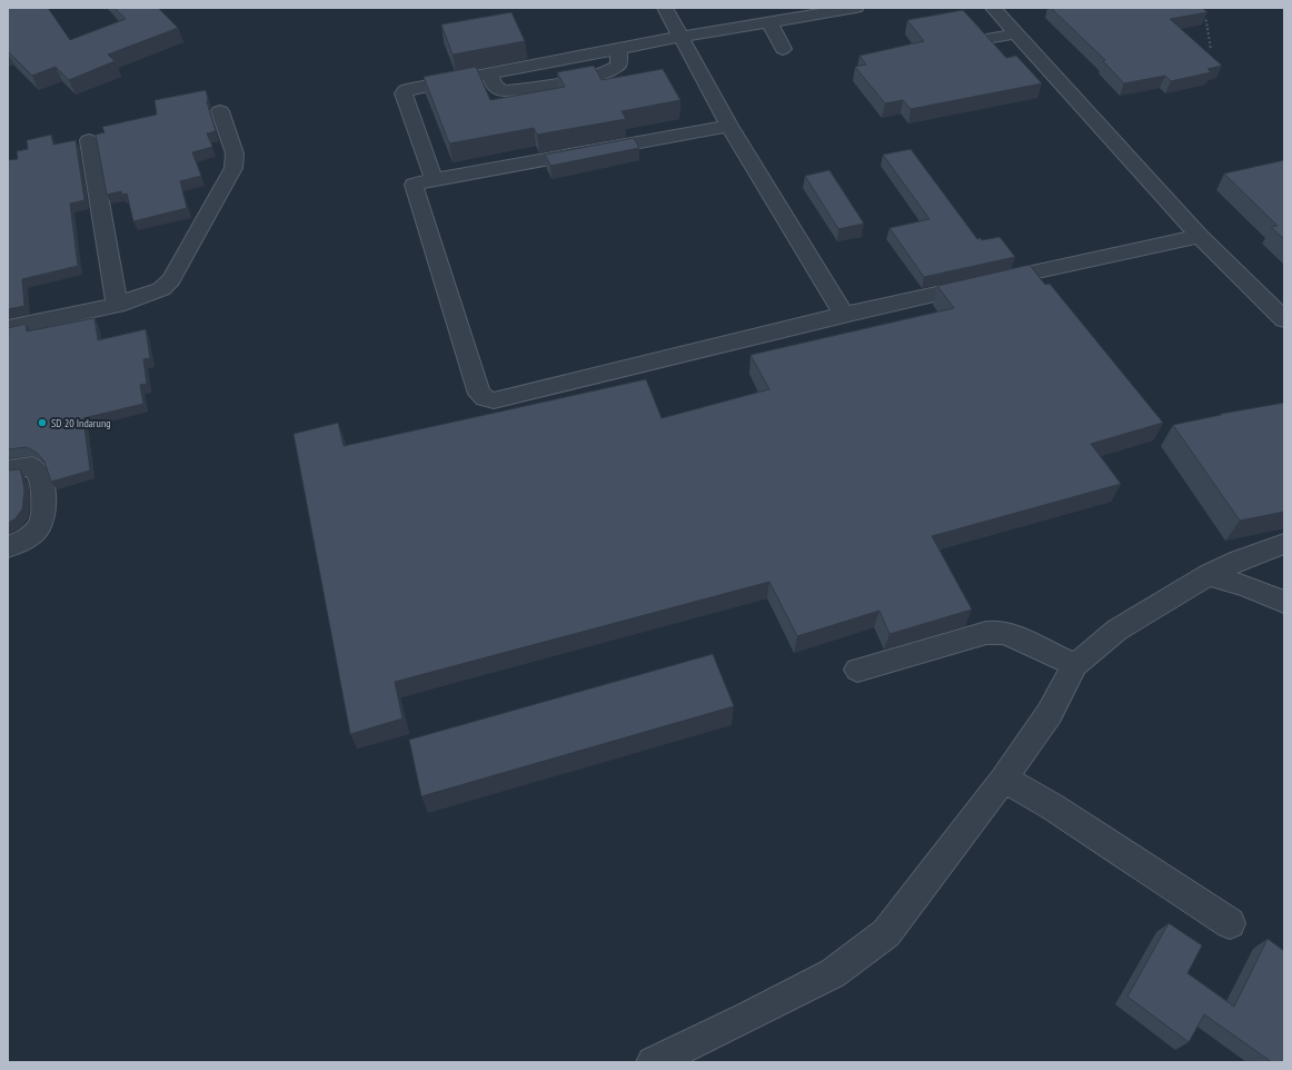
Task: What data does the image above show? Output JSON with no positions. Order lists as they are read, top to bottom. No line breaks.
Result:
{"places":["SD 20 Indarung"]}
